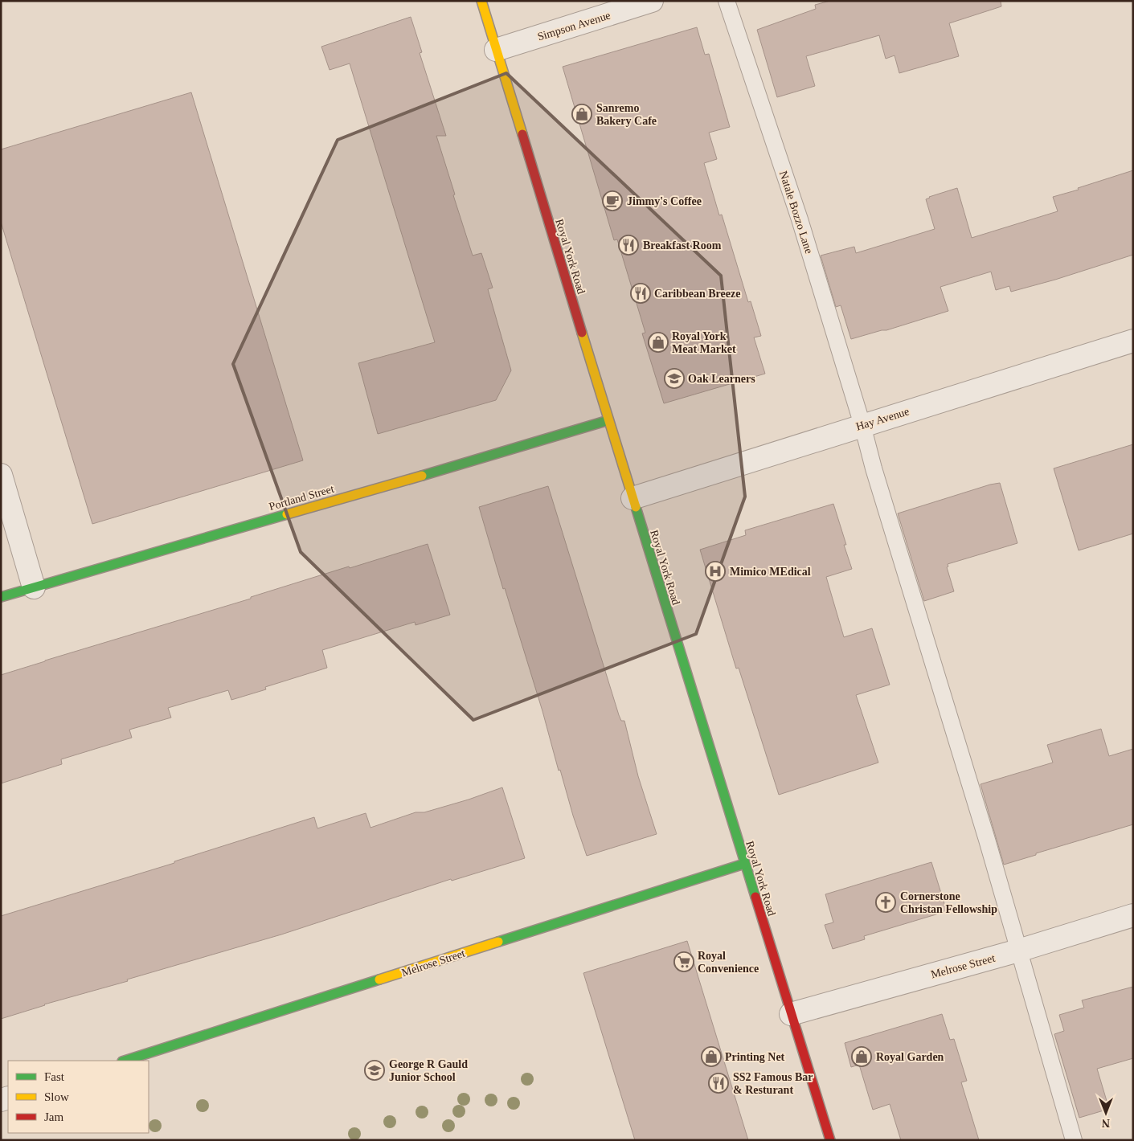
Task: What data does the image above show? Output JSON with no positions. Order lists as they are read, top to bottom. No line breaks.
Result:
{"streets":{"street":["Simpson Avenue","Royal York Road","Hay Avenue","Portland Street","Melrose Street"],"lane":["Natale Bozzo Lane"]},"crossings":[["Simpson Avenue","Royal York Road"],["Natale Bozzo Lane","Hay Avenue"],["Natale Bozzo Lane","Melrose Street"],["Royal York Road","Hay Avenue"],["Royal York Road","Portland Street"],["Royal York Road","Melrose Street"]],"places":{"shop":["Sanremo Bakery Cafe","Royal York Meat Market","Printing Net","Royal Garden"],"cafe":["Jimmy's Coffee"],"restaurant":["Breakfast Room","Caribbean Breeze","SS2 Famous Bar & Resturant"],"school or university":["Oak Learners","George R Gauld Junior School"],"hospital":["Mimico MEdical"],"church":["Cornerstone Christan Fellowship"],"supermarket":["Royal Convenience"]},"legend":["Fast","Slow","Jam"],"north":"bottom"}
